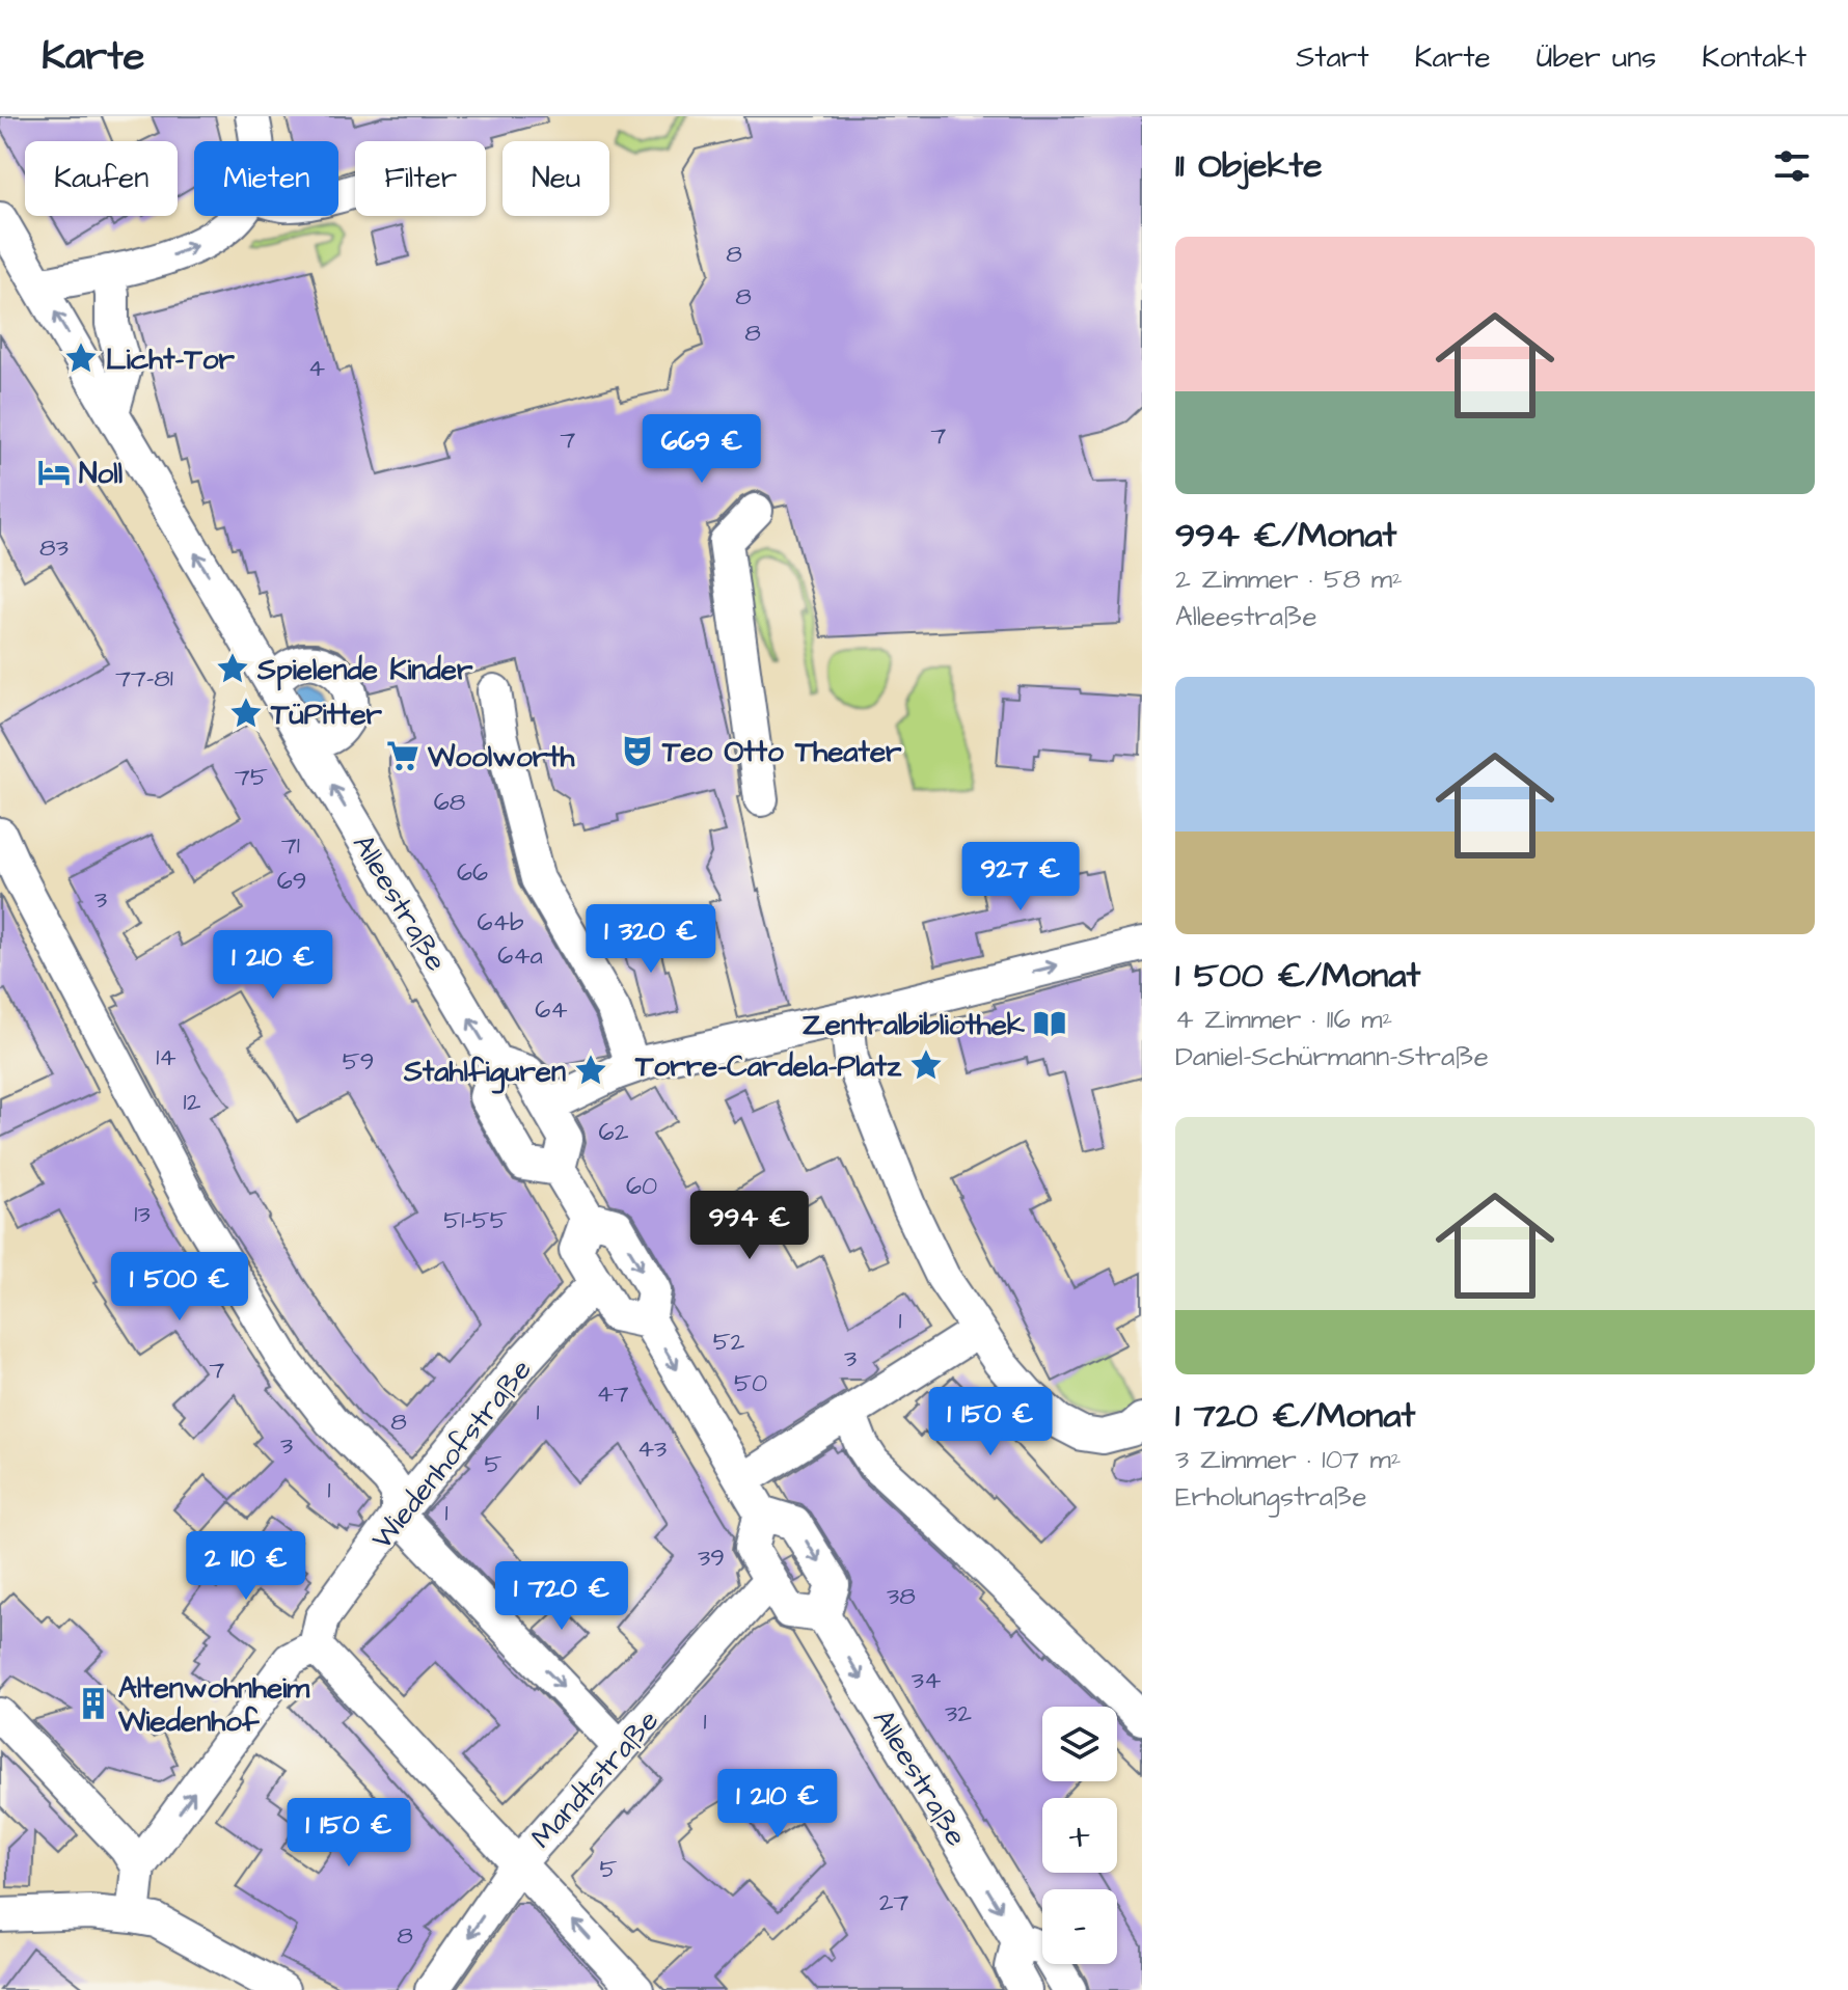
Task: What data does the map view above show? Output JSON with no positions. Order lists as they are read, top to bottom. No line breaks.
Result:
{"streets":{"street":["Alleestraße","Wiedenhofstraße","Mandtstraße"]},"places":{"place":["Licht-Tor","Spielende Kinder","TüPitter","Torre-Cardela-Platz","Stahlfiguren"],"hotel":["Noll"],"theatre":["Teo Otto Theater"],"supermarket":["Woolworth"],"library":["Zentralbibliothek"],"building":["Altenwohnheim Wiedenhof"]},"house_numbers":["8","8","8","4","7","7","83","77-81","75","68","71","66","69","3","64b","64a","64","14","59","12","62","60","13","51-55","1","52","3","7","50","47","1","8","3","43","5","1","1","39","38","34","32","1","5","27","8"],"page":{"header":"Karte","nav":["Start","Karte","Über uns","Kontakt"],"heading":"11 Objekte","chip":["Kaufen","Mieten","Filter","Neu"],"list":[{"name":"994 €/Monat","note":"2 Zimmer · 58 m² · Alleestraße"},{"name":"1 500 €/Monat","note":"4 Zimmer · 116 m² · Daniel-Schürmann-Straße"},{"name":"1 720 €/Monat","note":"3 Zimmer · 107 m² · Erholungstraße"}],"price":["669 €","927 €","1 320 €","1 210 €","994 €","1 500 €","1 150 €","2 110 €","1 720 €","1 210 €","1 150 €"],"map_buttons":["+","−"]}}
